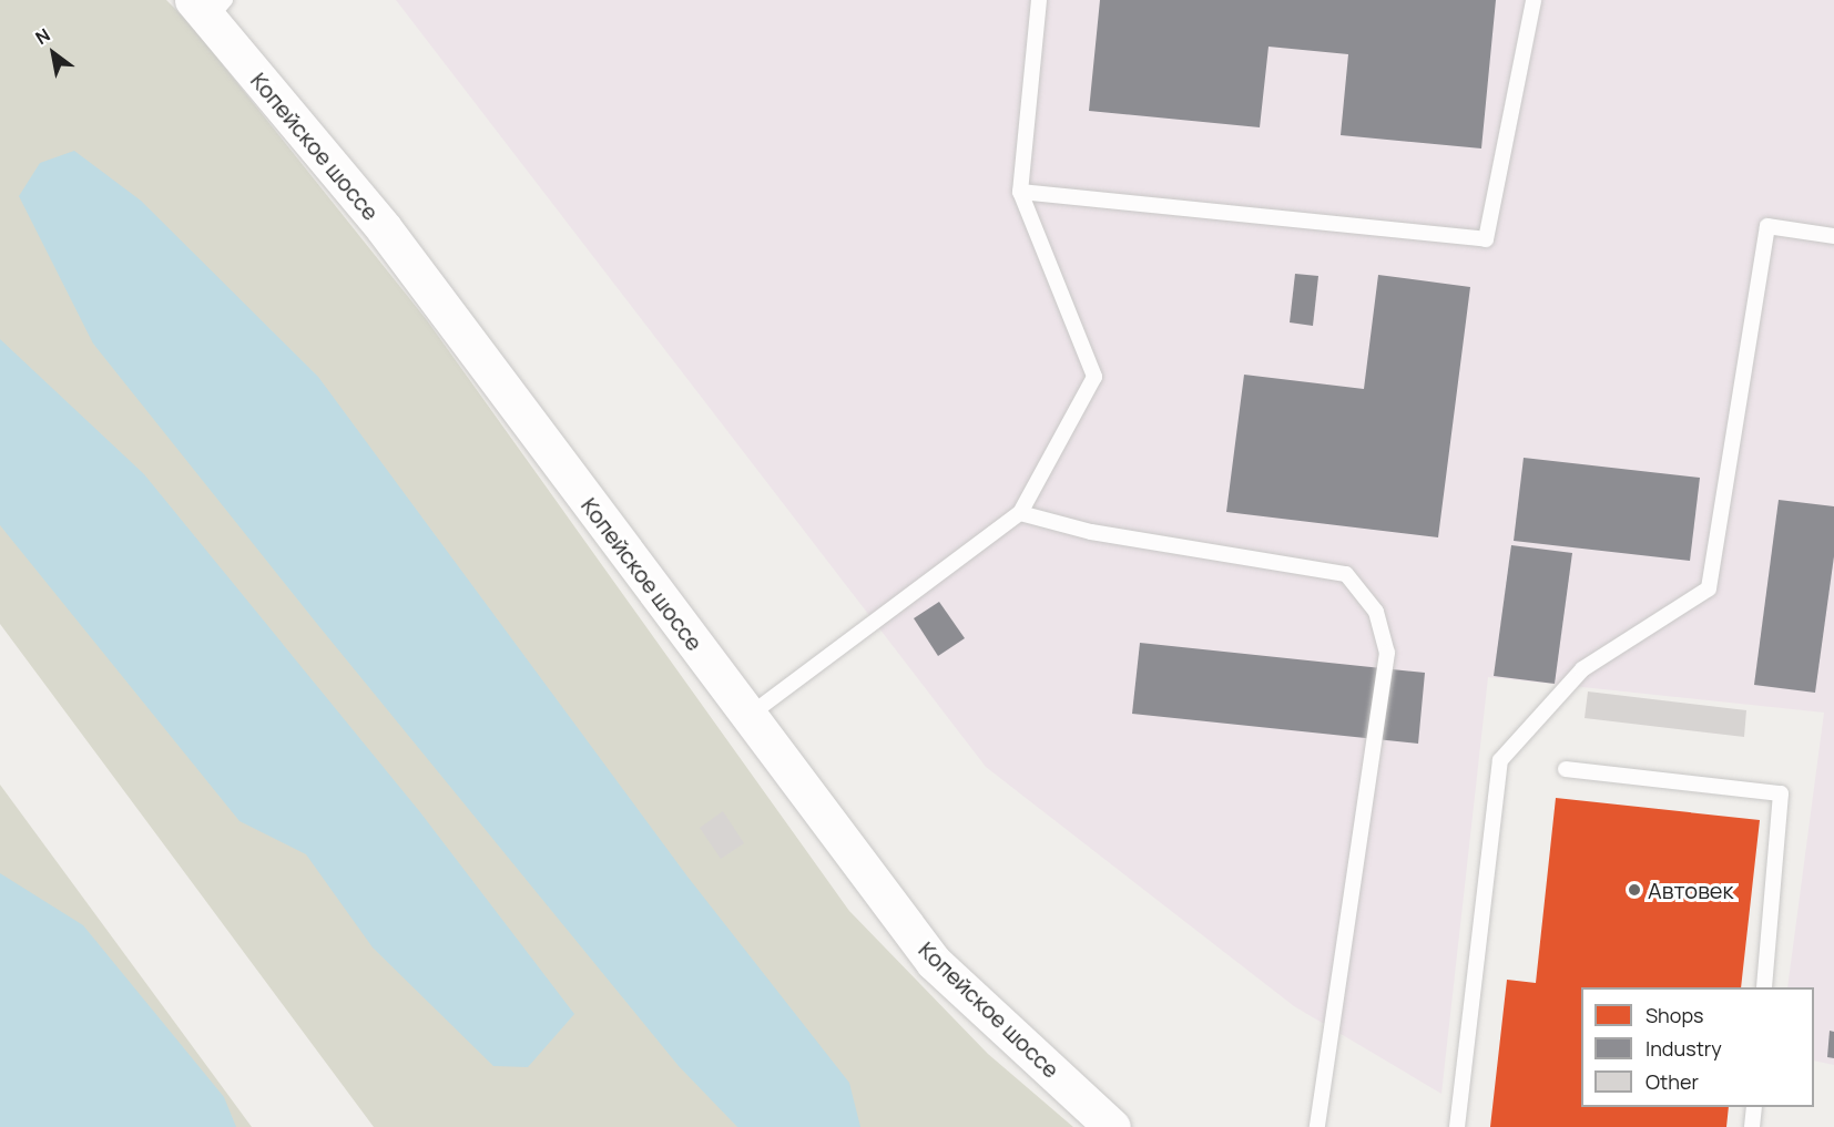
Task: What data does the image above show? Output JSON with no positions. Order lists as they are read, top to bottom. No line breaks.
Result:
{"streets":{"street":["Копейское шоссе"]},"places":["Автовек"],"legend":["Shops","Industry","Other"],"north":"top left"}
